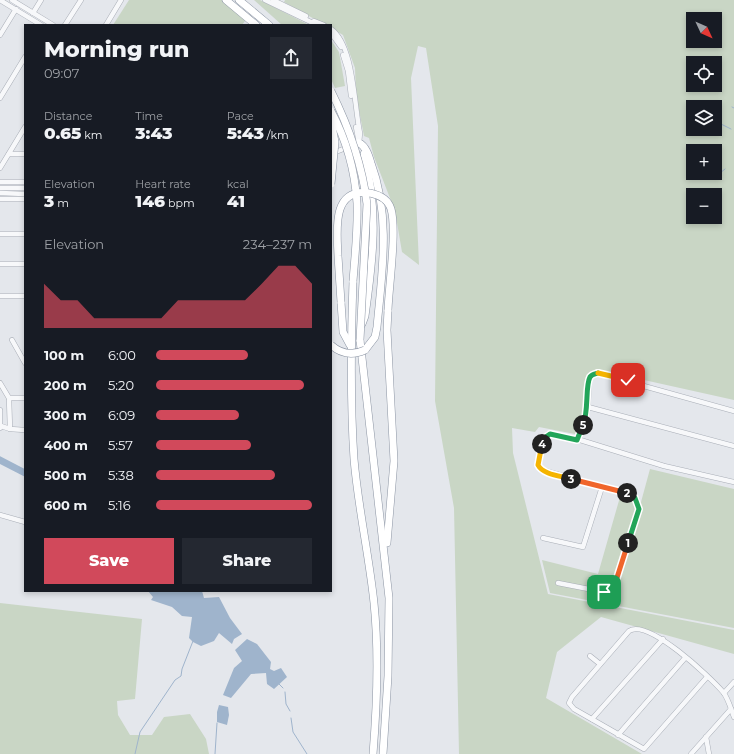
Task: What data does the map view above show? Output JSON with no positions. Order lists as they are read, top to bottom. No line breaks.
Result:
{"north":"bottom right","page":{"map_buttons":["+","−"],"heading":["Morning run","09:07"],"stats":[["Distance","0.65 km"],["Time","3:43"],["Pace","5:43 /km"],["Elevation","3 m"],["Heart rate","146 bpm"],["kcal","41"]],"chart":["Elevation","234–237 m"],"list":[{"name":"100 m","note":"6:00"},{"name":"200 m","note":"5:20"},{"name":"300 m","note":"6:09"},{"name":"400 m","note":"5:57"},{"name":"500 m","note":"5:38"},{"name":"600 m","note":"5:16"}],"pins":["5","4","3","2","1"],"buttons":["Save","Share"]}}
